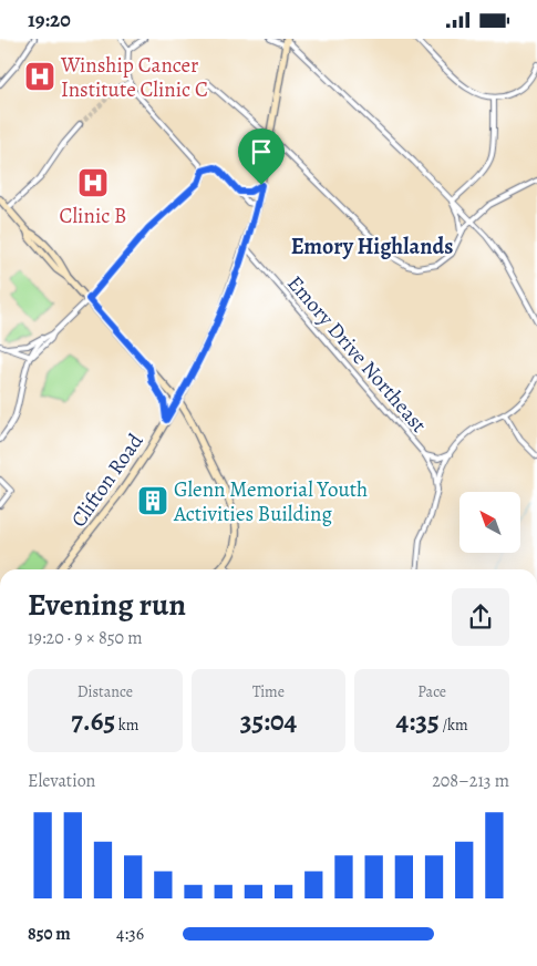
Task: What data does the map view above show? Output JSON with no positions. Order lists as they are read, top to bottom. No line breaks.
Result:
{"streets":{"main road":["Clifton Road"],"street":["Emory Drive Northeast"]},"crossings":[["Emory Drive Northeast","Clifton Road"]],"districts":["Emory Highlands"],"places":{"hospital":["Winship Cancer Institute Clinic C","Clinic B"],"building":["Glenn Memorial Youth Activities Building"]},"north":"top left","page":{"status":"19:20","heading":["Evening run","19:20 · 9 × 850 m"],"stats":[["Distance","7.65 km"],["Time","35:04"],["Pace","4:35 /km"]],"chart":["Elevation","208–213 m"],"list":[{"name":"850 m","note":"4:36"}]}}
